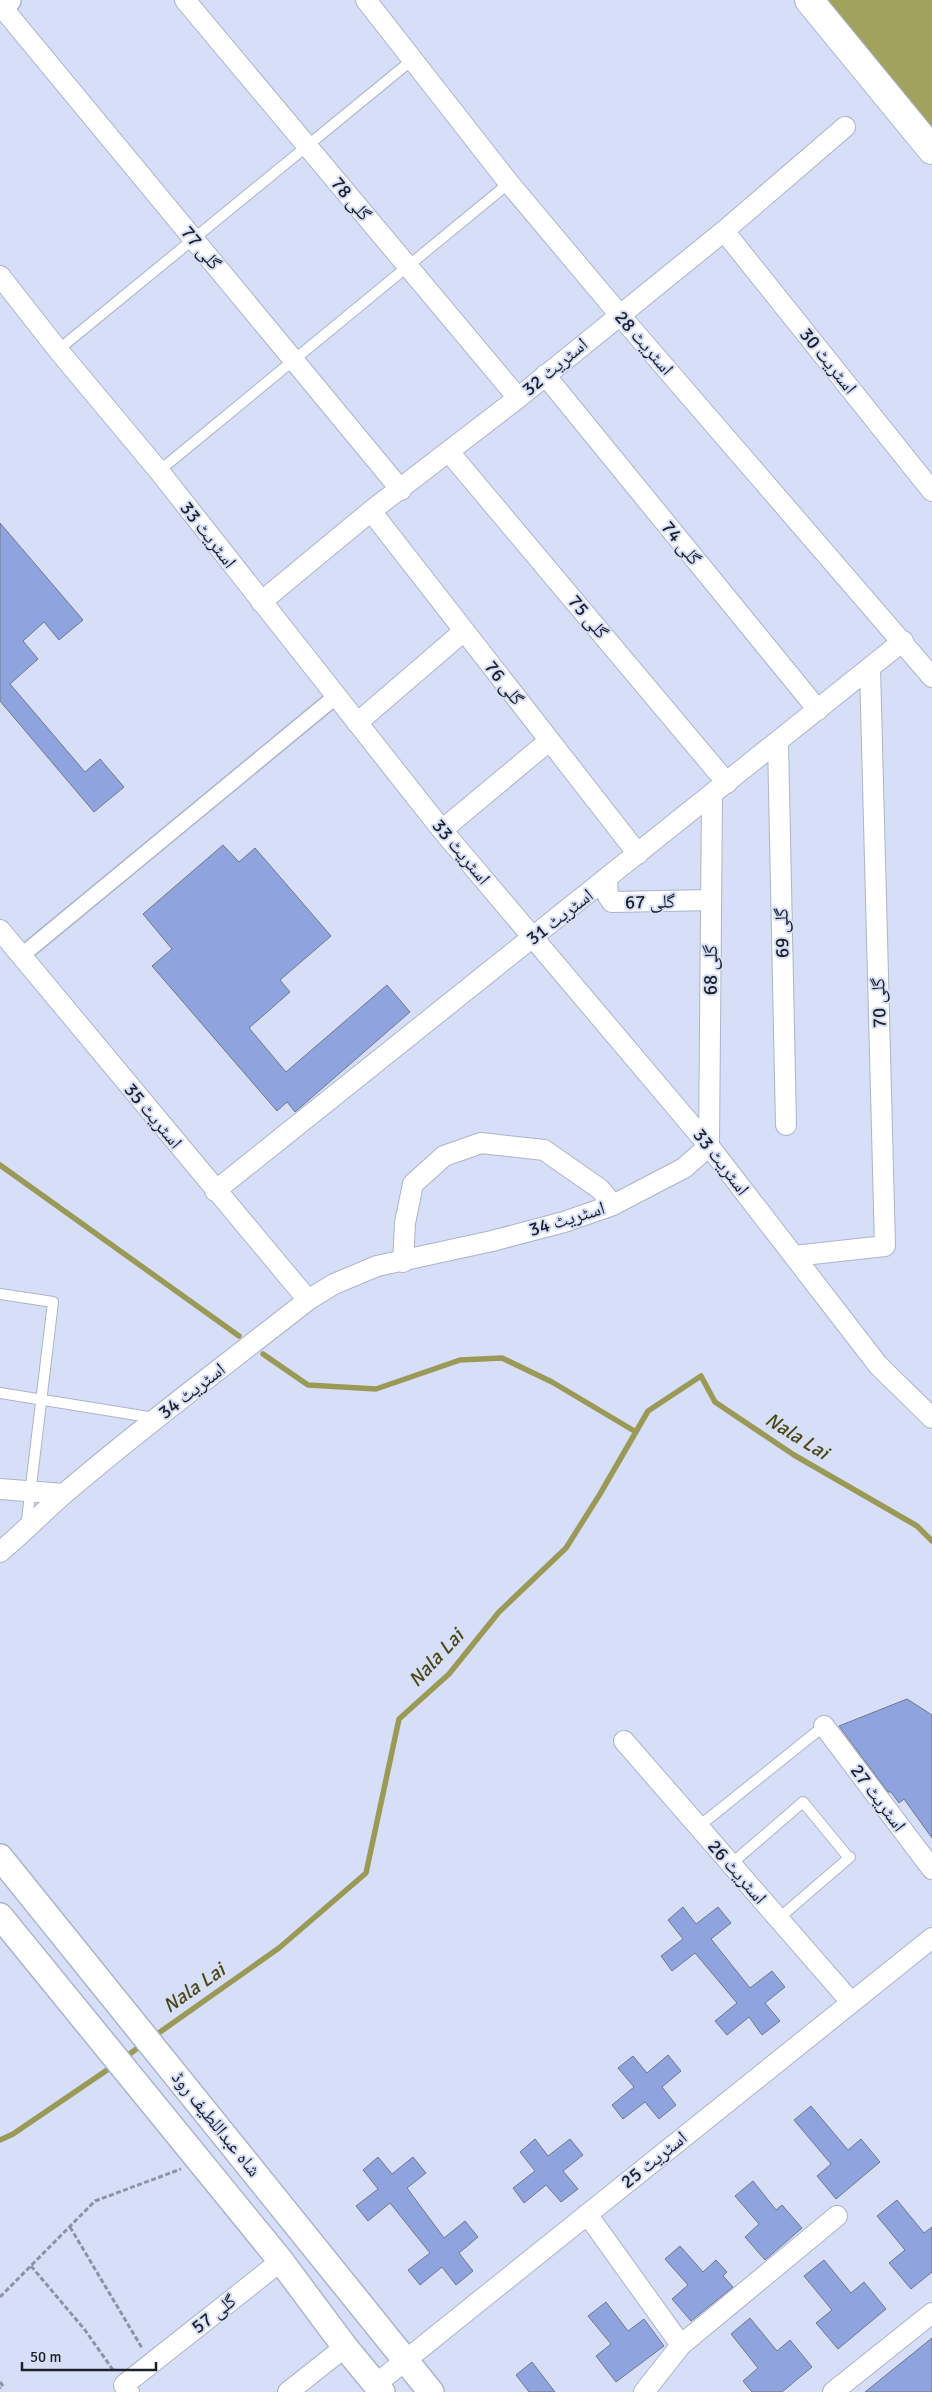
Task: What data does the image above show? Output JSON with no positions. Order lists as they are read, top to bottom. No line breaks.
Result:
{"streets":{"street":["گلی 78","گلی 77","اسٹریٹ 28","اسٹریٹ 30","اسٹریٹ 32","اسٹریٹ 33","گلی 74","گلی 75","گلی 76","گلی 67","اسٹریٹ 31","گلی 69","گلی 68","گلی 70","اسٹریٹ 35","اسٹریٹ 34","اسٹریٹ 27","اسٹریٹ 26","شاہ عبداللطیف روڈ","اسٹریٹ 25","گلی 57"]},"crossings":[["گلی 78","اسٹریٹ 32"],["گلی 77","اسٹریٹ 32"],["اسٹریٹ 28","اسٹریٹ 32"],["اسٹریٹ 28","اسٹریٹ 31"],["اسٹریٹ 30","اسٹریٹ 32"],["اسٹریٹ 32","اسٹریٹ 33"],["اسٹریٹ 32","گلی 74"],["اسٹریٹ 32","گلی 75"],["اسٹریٹ 32","گلی 76"],["اسٹریٹ 33","اسٹریٹ 31"],["اسٹریٹ 33","گلی 68"],["اسٹریٹ 33","گلی 70"],["اسٹریٹ 33","اسٹریٹ 34"],["گلی 74","اسٹریٹ 31"],["گلی 75","اسٹریٹ 31"],["گلی 75","گلی 68"],["گلی 76","اسٹریٹ 31"],["گلی 67","اسٹریٹ 31"],["گلی 67","گلی 68"],["اسٹریٹ 31","گلی 69"],["اسٹریٹ 31","گلی 68"],["اسٹریٹ 31","گلی 70"],["اسٹریٹ 31","اسٹریٹ 35"],["گلی 68","اسٹریٹ 34"],["اسٹریٹ 35","اسٹریٹ 34"],["اسٹریٹ 26","اسٹریٹ 25"],["شاہ عبداللطیف روڈ","اسٹریٹ 25"],["شاہ عبداللطیف روڈ","گلی 57"]],"water":["Nala Lai"],"scale_bar":"50 m"}
